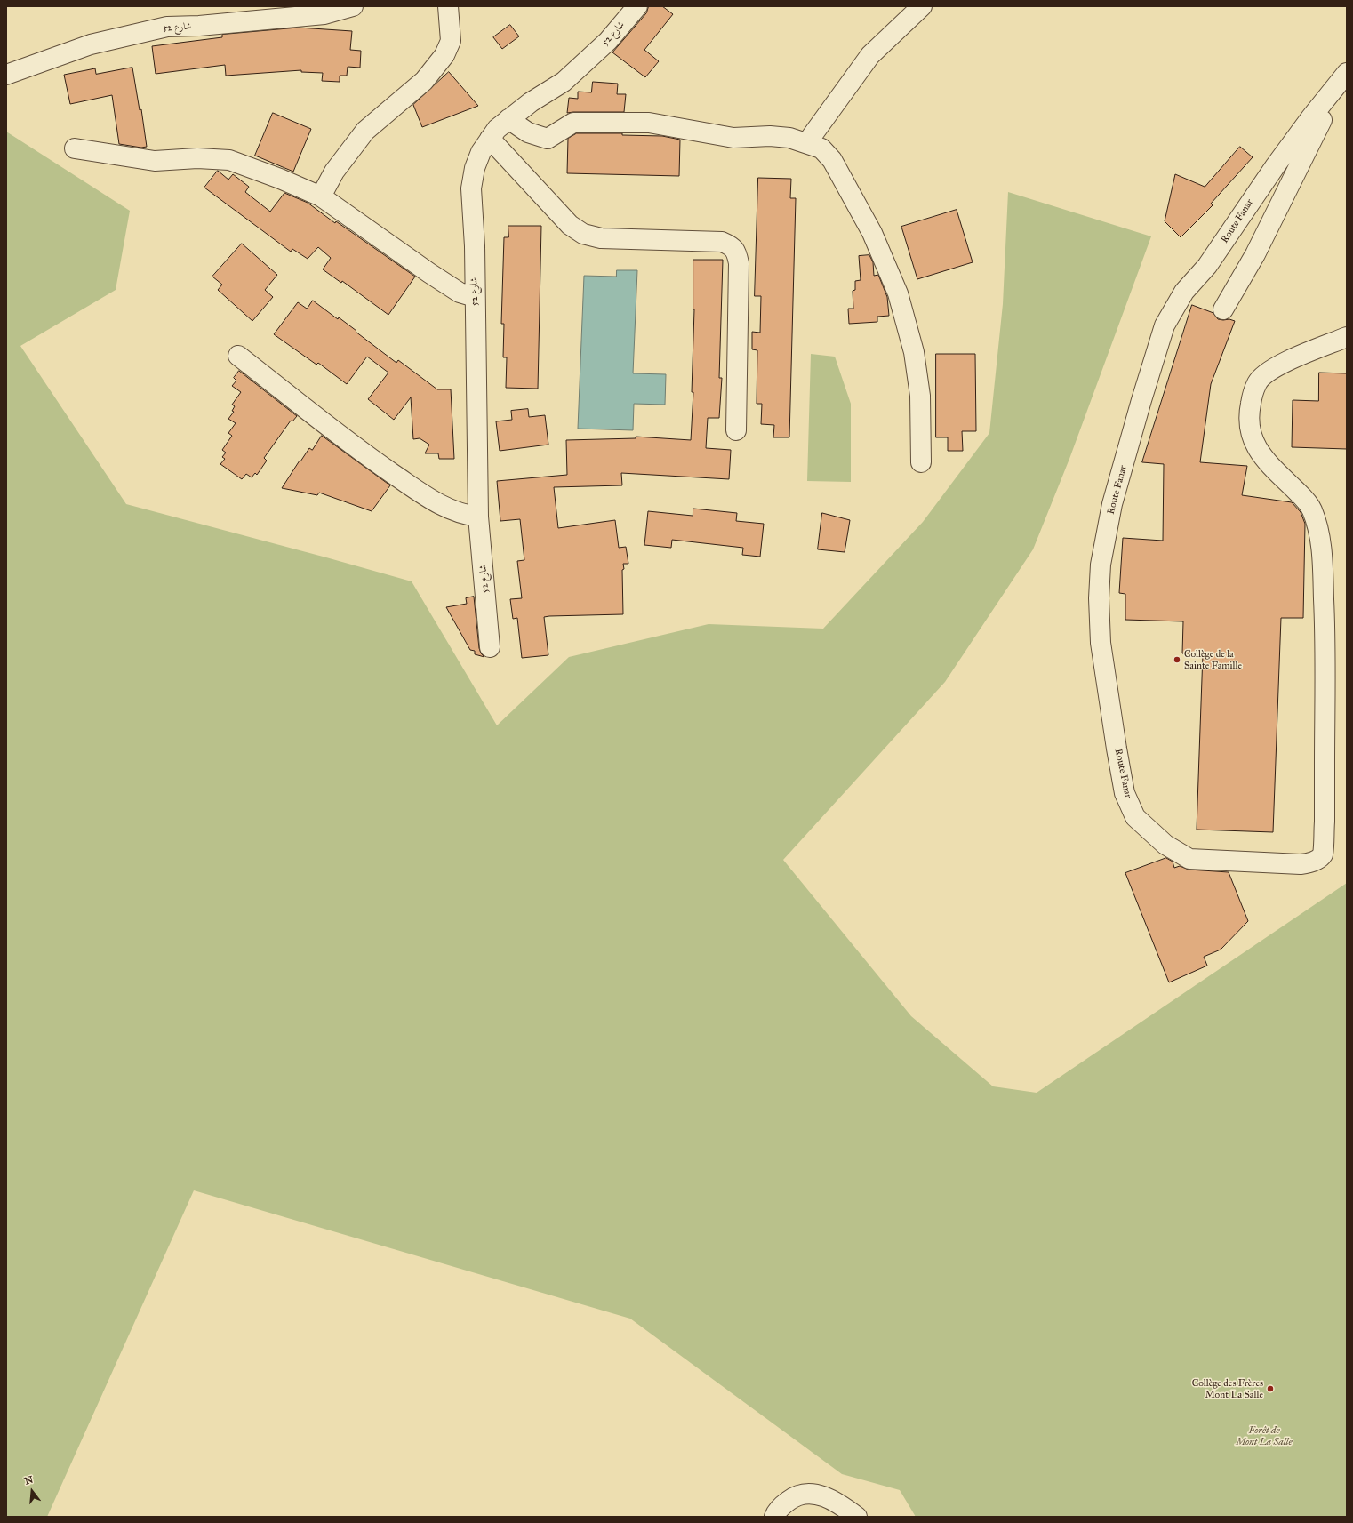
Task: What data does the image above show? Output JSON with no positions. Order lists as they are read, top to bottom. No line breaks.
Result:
{"streets":{"street":["شارع 52","Route Fanar"]},"parks":["Forêt de Mont La Salle"],"places":["Collège de la Sainte Famille","Collège des Frères Mont La Salle"],"north":"top"}
